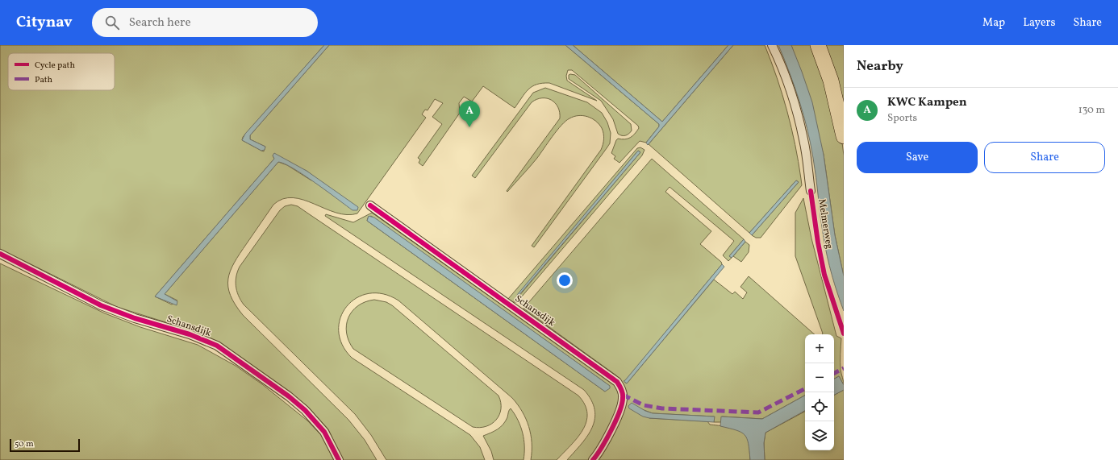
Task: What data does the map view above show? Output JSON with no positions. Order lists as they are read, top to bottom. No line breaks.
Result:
{"streets":{"street":["Melmerweg","Schansdijk"]},"legend":["Cycle path","Path"],"scale_bar":"50 m","page":{"header":"Citynav","search":"Search here","nav":["Map","Layers","Share"],"heading":"Nearby","list":[{"mark":"A","name":"KWC Kampen","note":"Sports","value":"130 m"}],"pins":"A","buttons":["Save","Share"],"map_buttons":["+","−"],"scale":"50 m"}}
